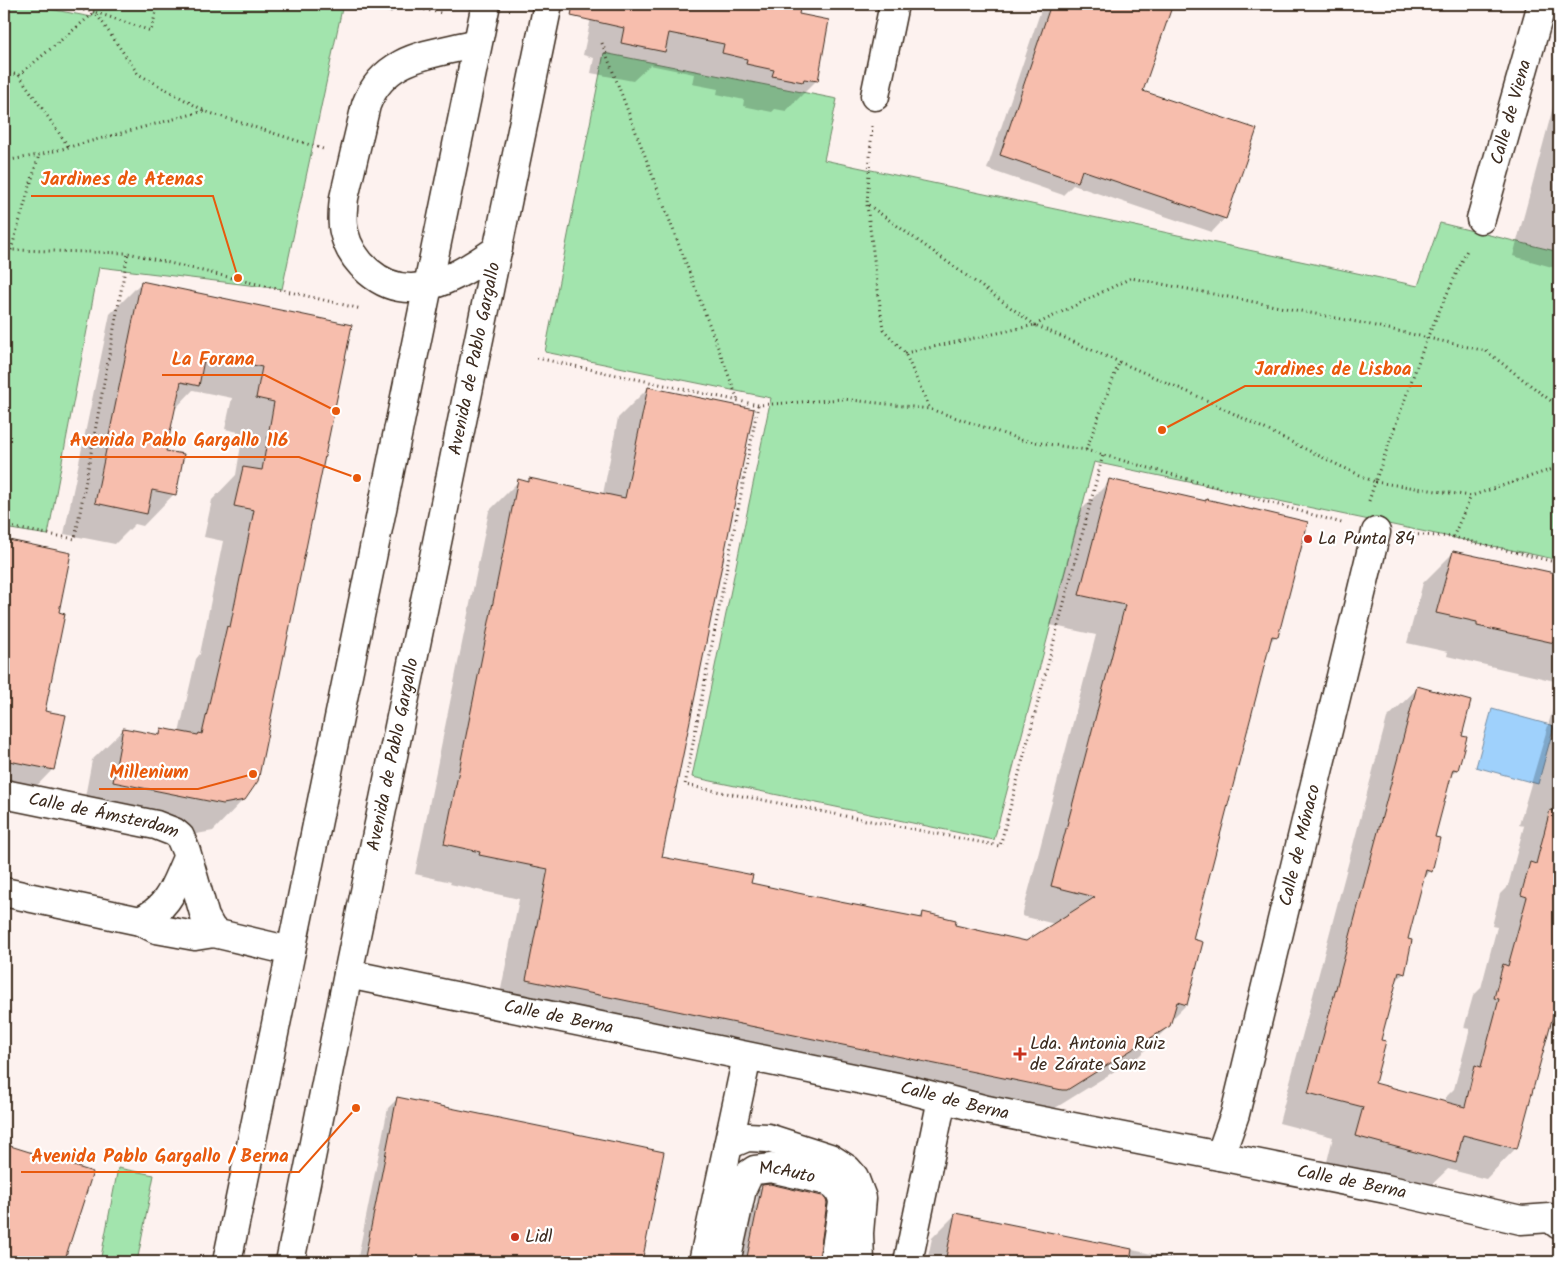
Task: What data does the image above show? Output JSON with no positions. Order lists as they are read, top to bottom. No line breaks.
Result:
{"streets":{"street":["Calle de Viena","Avenida de Pablo Gargallo","Calle de Ámsterdam","Calle de Mónaco","Calle de Berna","McAuto"]},"crossings":[["Avenida de Pablo Gargallo","Calle de Berna"],["Calle de Mónaco","Calle de Berna"]],"places":{"other":["Jardines de Atenas","La Forana","Jardines de Lisboa","Avenida Pablo Gargallo 116","La Punta 84","Millenium","Avenida Pablo Gargallo / Berna","Lidl"],"health":["Lda. Antonia Ruiz de Zárate Sanz"]}}
